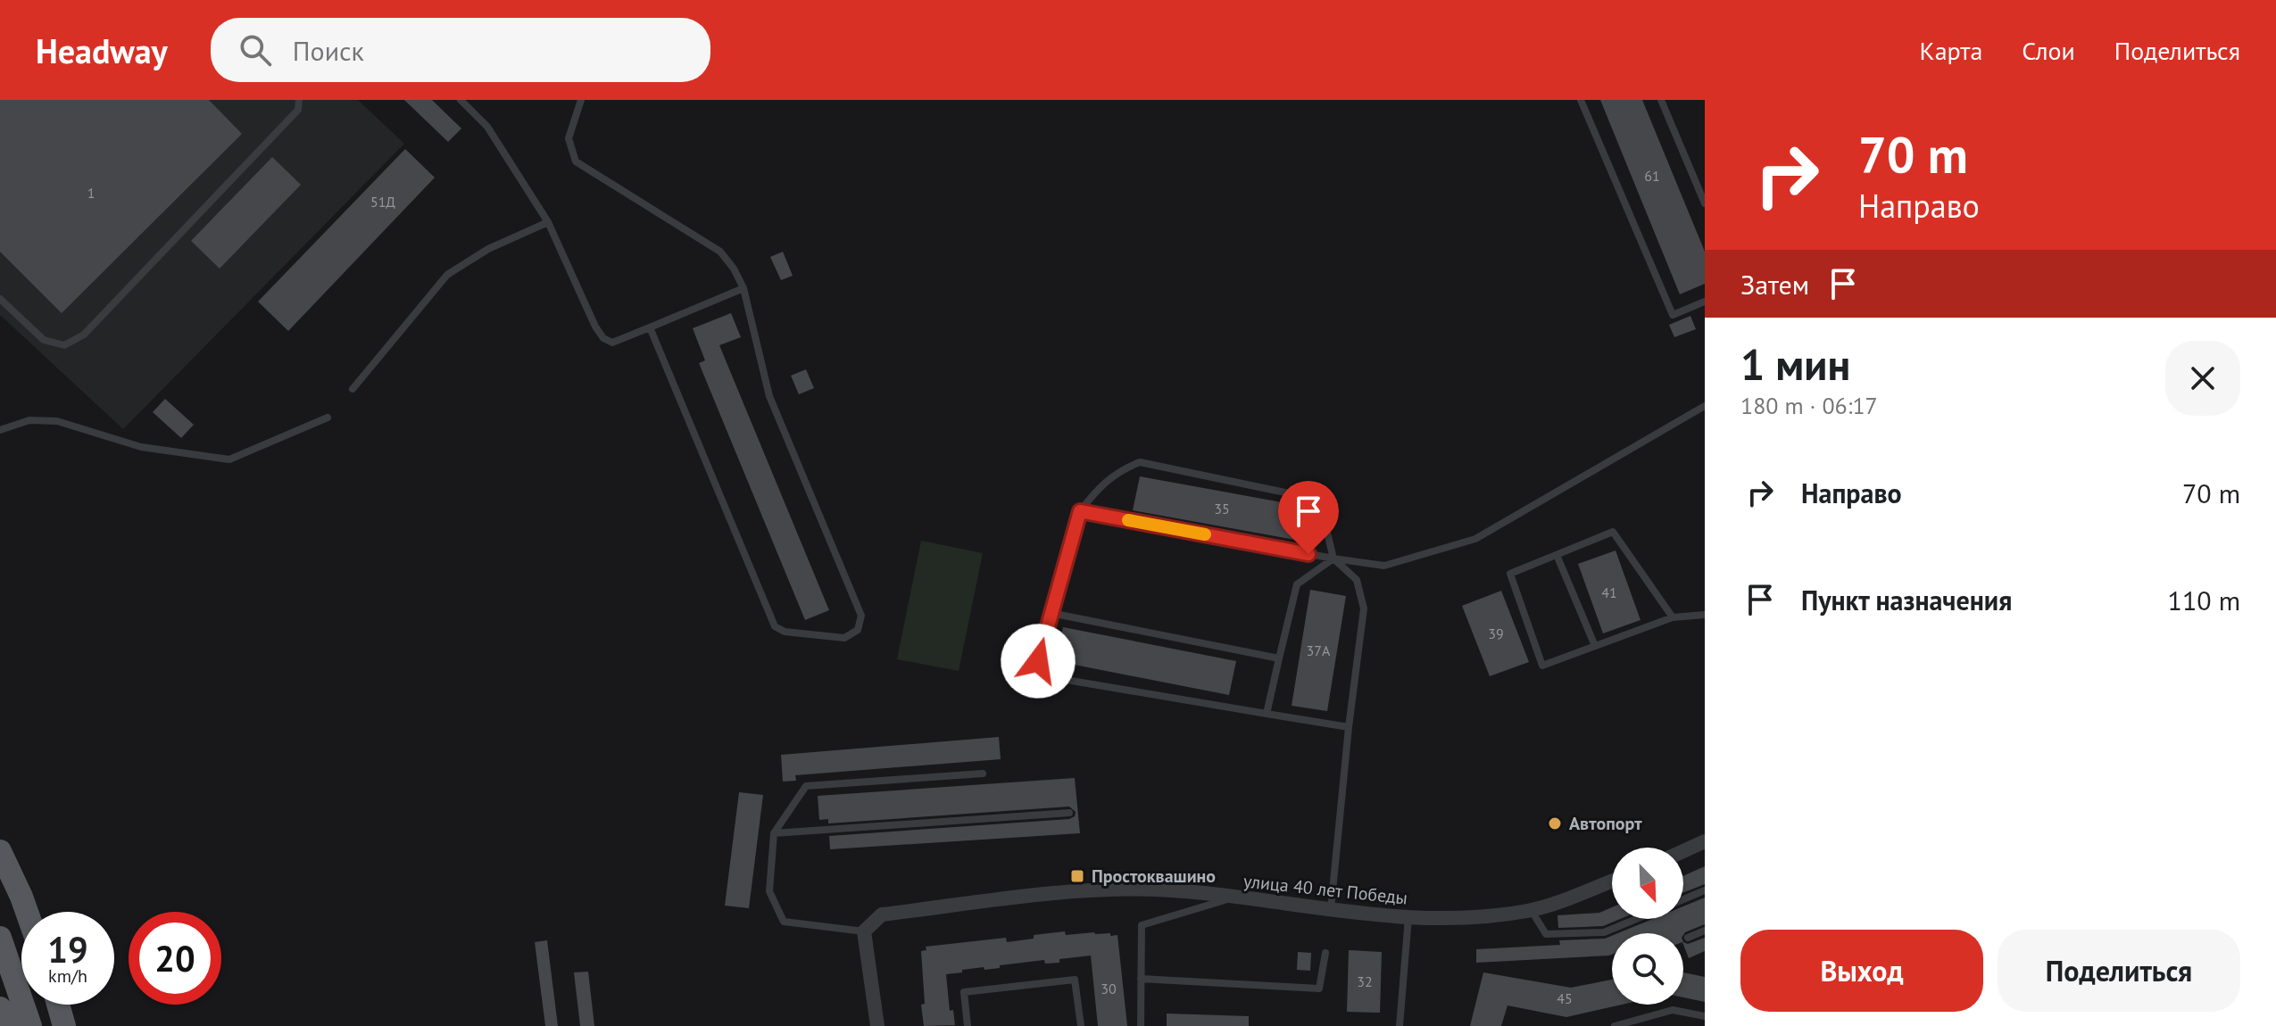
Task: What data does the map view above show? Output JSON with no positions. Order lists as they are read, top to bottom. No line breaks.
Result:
{"streets":{"street":["улица 40 лет Победы"]},"places":{"other":["Автопорт"],"transit":["Простоквашино"]},"house_numbers":["61","1","51Д","35","41","39","37А","32","30","45"],"north":"bottom right","page":{"header":"Headway","search":"Поиск","nav":["Карта","Слои","Поделиться"],"turn":["70 m","Направо"],"then":"Затем","heading":["1 мин","180 m · 06:17"],"list":[{"name":"Направо","value":"70 m"},{"name":"Пункт назначения","value":"110 m"}],"speed":"19 km/h","limit":"20","buttons":["Выход","Поделиться"]}}
